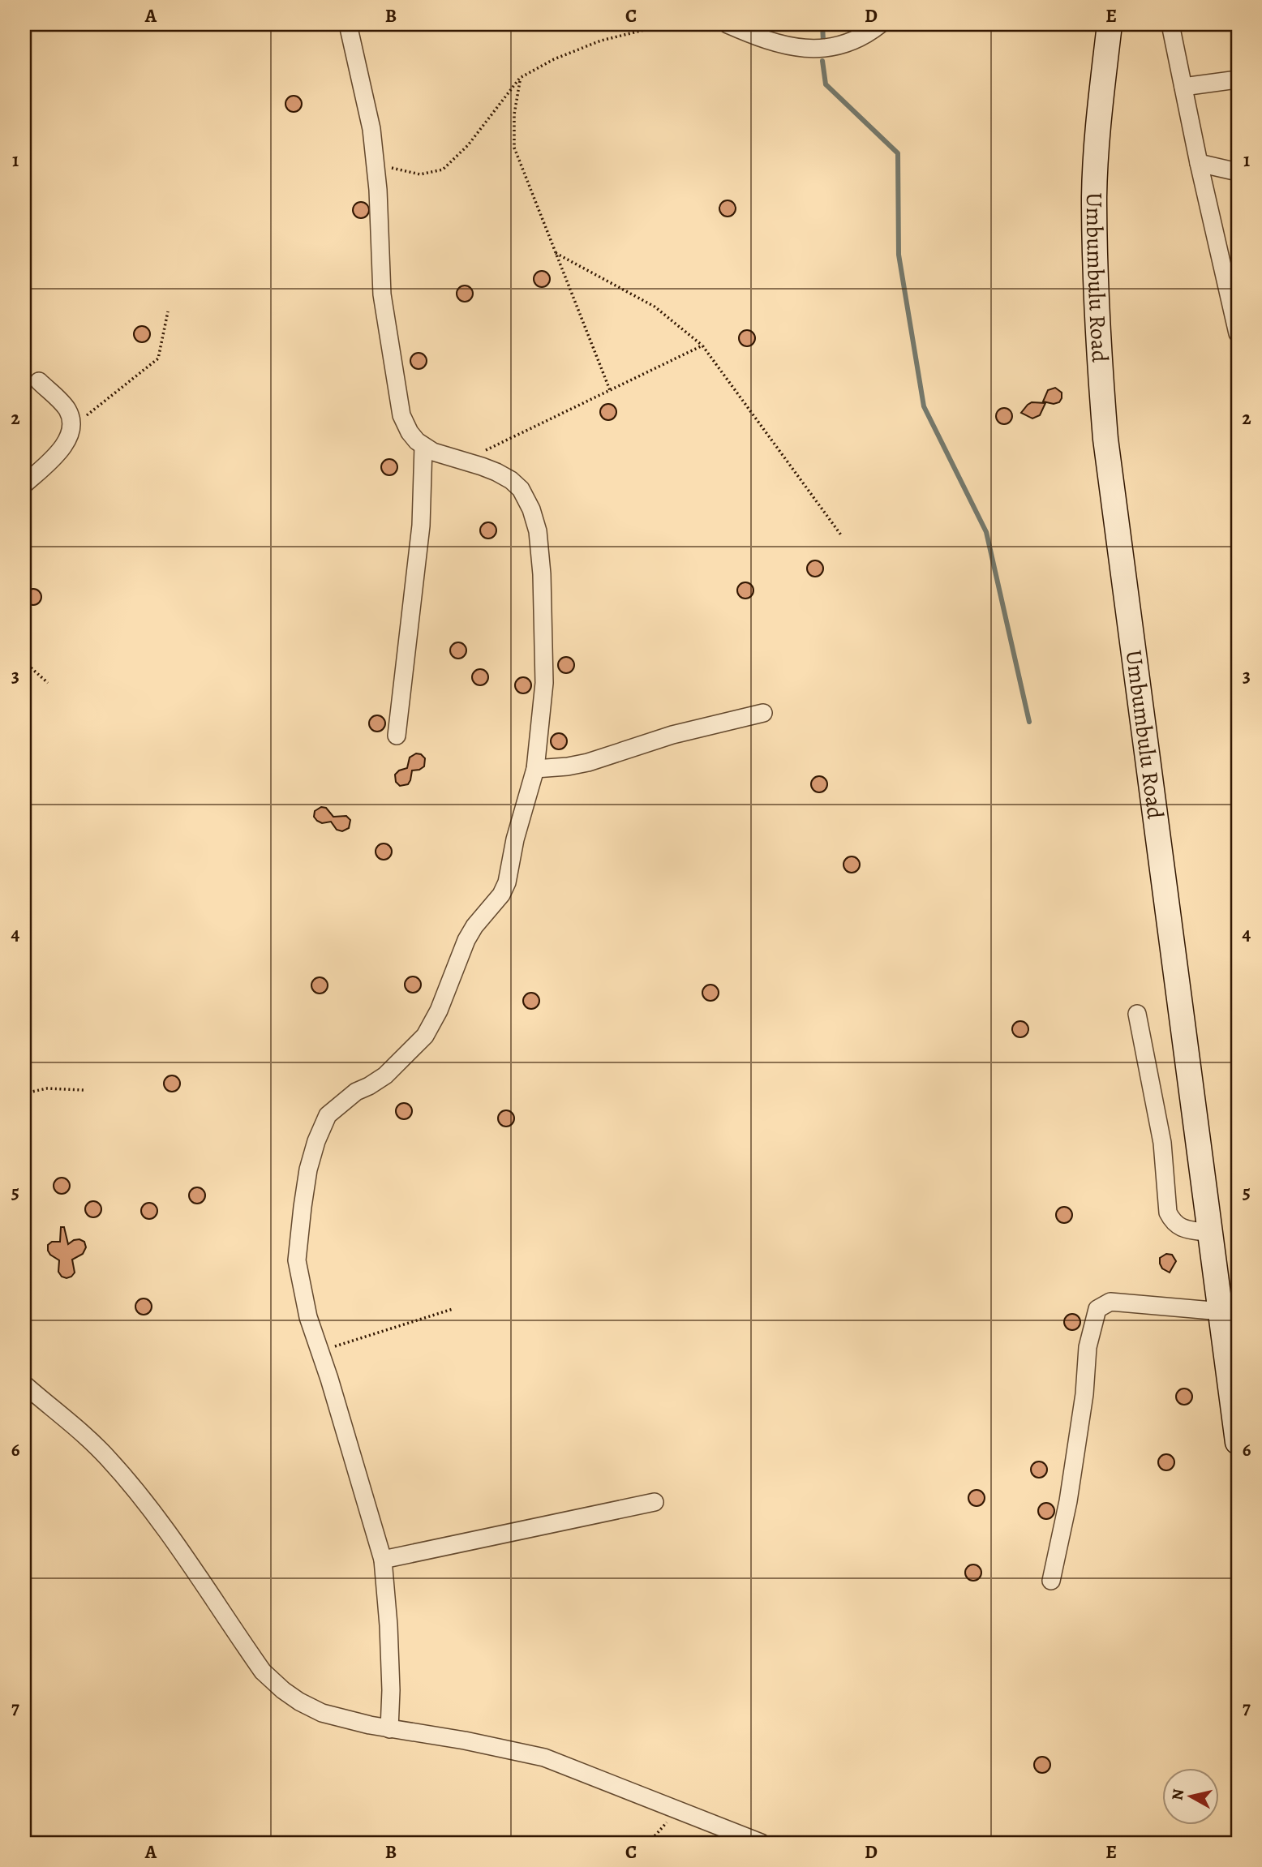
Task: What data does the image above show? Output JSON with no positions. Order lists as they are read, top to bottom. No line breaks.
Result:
{"streets":{"main road":["Umbumbulu Road"]},"north":"left","grid":{"columns":["A","B","C","D","E"],"rows":["1","2","3","4","5","6","7"]}}
